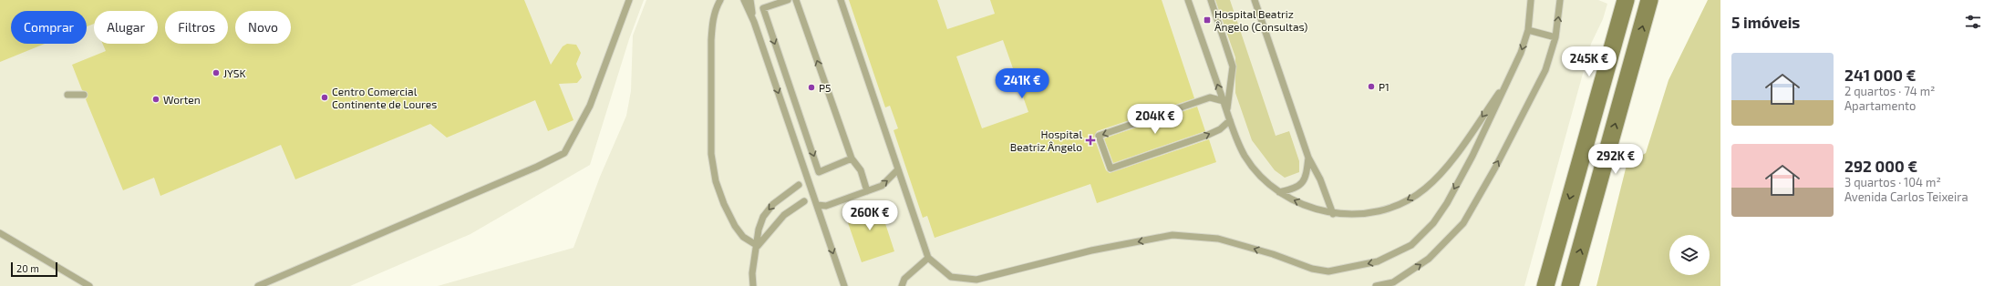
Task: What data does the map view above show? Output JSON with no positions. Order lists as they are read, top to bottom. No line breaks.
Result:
{"places":{"transit":["Hospital Beatriz Ângelo (Consultas)"],"other":["JYSK","P1","P5","Centro Comercial Continente de Loures","Worten"],"health":["Hospital Beatriz Ângelo"]},"scale_bar":"20 m","page":{"heading":"5 imóveis","chip":["Comprar","Alugar","Filtros","Novo"],"list":[{"name":"241 000 €","note":"2 quartos · 74 m² · Apartamento"},{"name":"292 000 €","note":"3 quartos · 104 m² · Avenida Carlos Teixeira"}],"price":["245K €","241K €","204K €","292K €","260K €"],"scale":"20 m"}}
